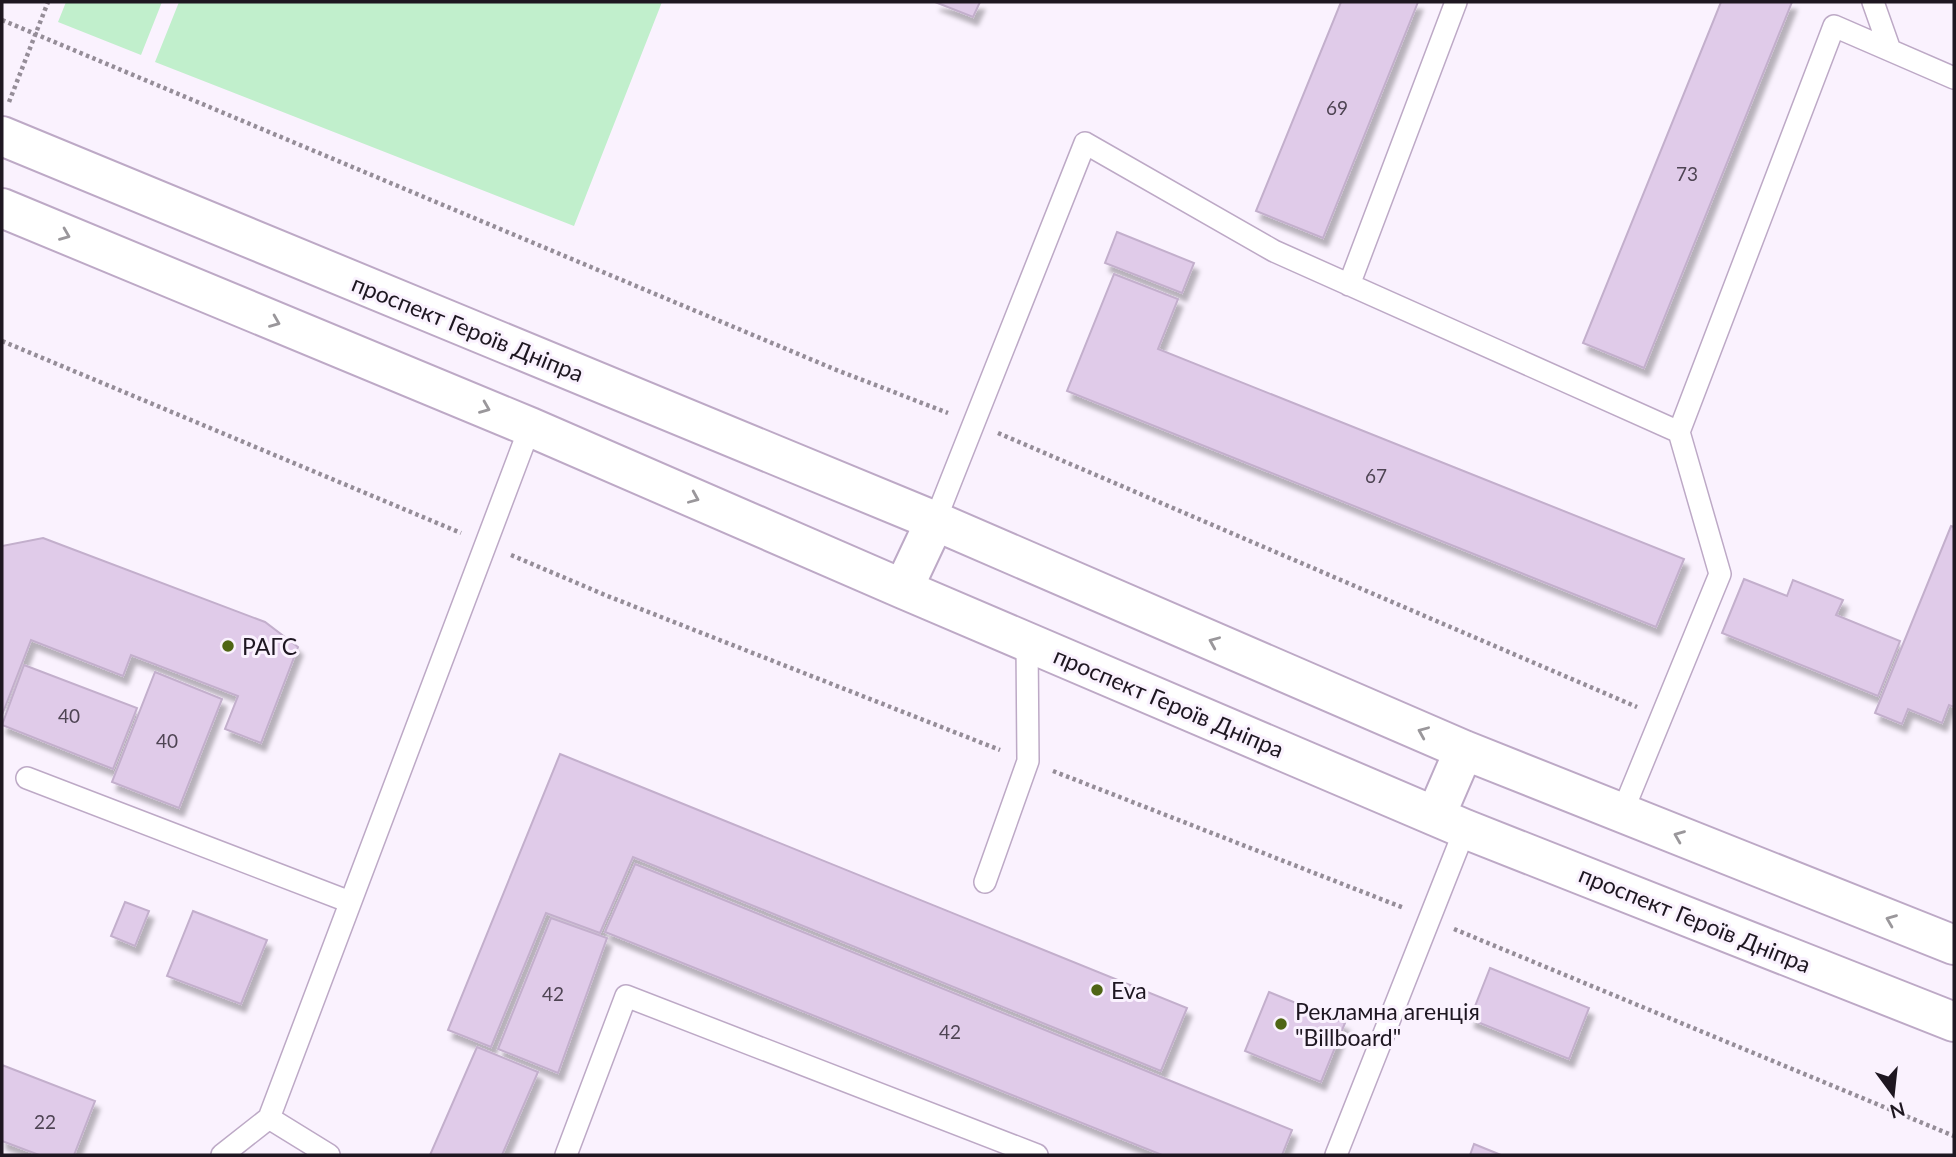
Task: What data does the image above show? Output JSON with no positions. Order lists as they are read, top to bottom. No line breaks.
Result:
{"streets":{"street":["проспект Героїв Дніпра"]},"places":["РАГС","Eva","Рекламна агенція \"Billboard\""],"house_numbers":["69","73","67","40","40","42","42","22"],"north":"bottom"}
